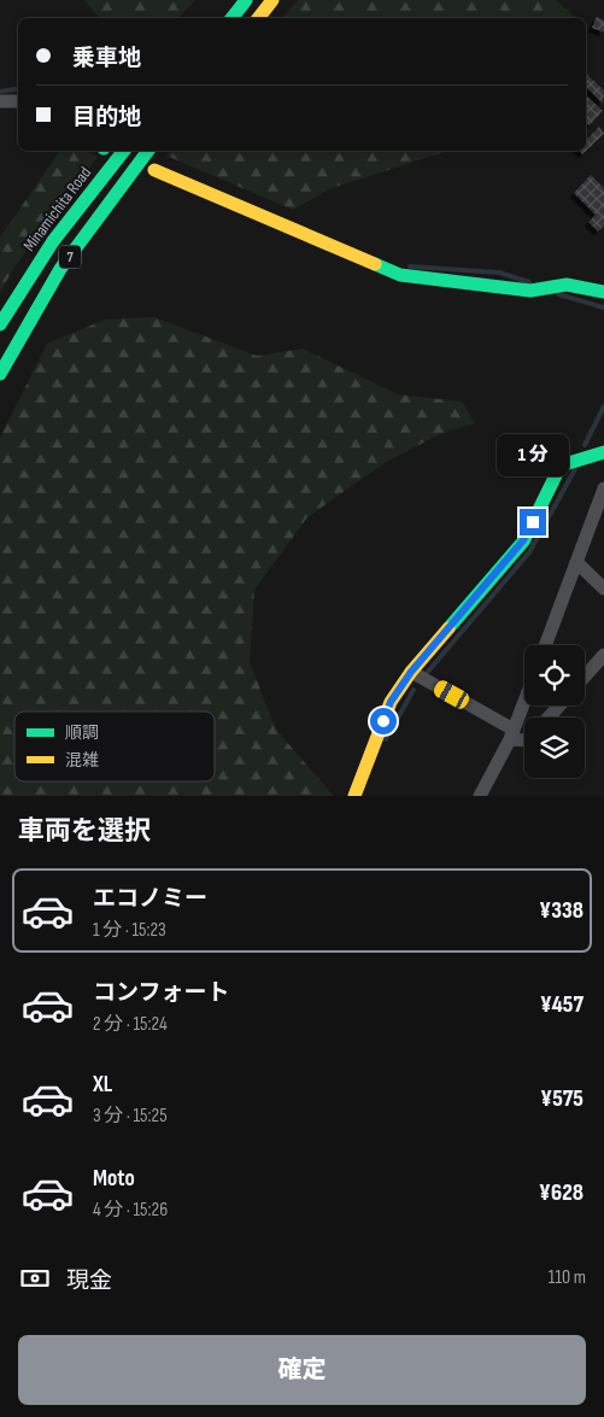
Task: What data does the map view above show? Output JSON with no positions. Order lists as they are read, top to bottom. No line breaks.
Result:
{"streets":{"main road":["Minamichita Road","7"]},"legend":["順調","混雑"],"page":{"banner":["乗車地","目的地"],"bubble":"1 分","heading":"車両を選択","list":[{"name":"エコノミー","note":"1 分 · 15:23","value":"¥338"},{"name":"コンフォート","note":"2 分 · 15:24","value":"¥457"},{"name":"XL","note":"3 分 · 15:25","value":"¥575"},{"name":"Moto","note":"4 分 · 15:26","value":"¥628"}],"pay":["現金","110 m"],"buttons":"確定"}}
